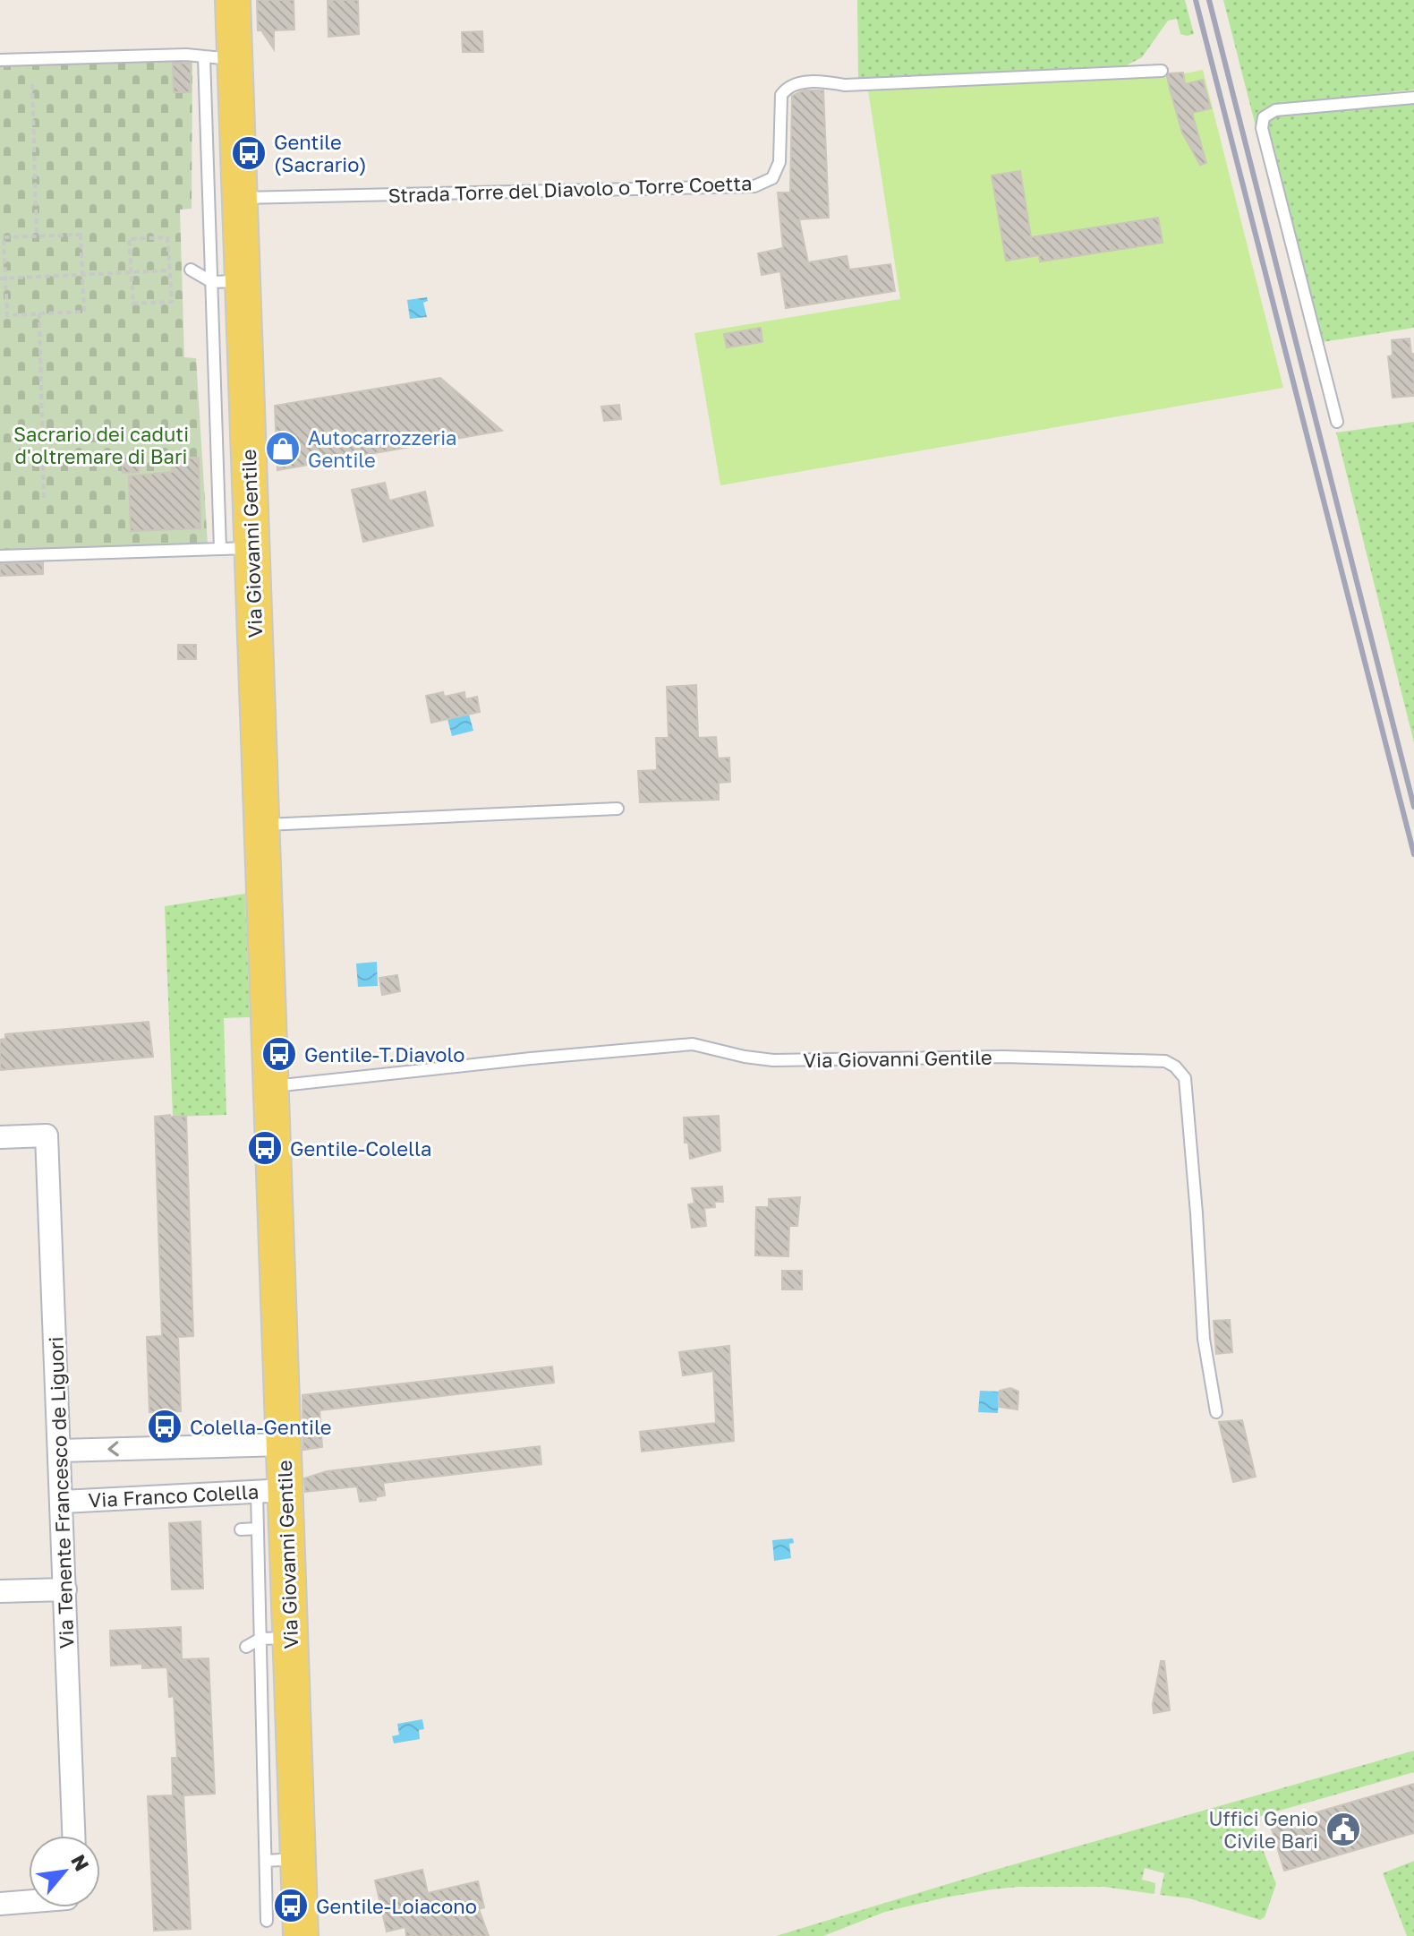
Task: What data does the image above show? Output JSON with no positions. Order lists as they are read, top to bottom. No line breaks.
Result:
{"streets":{"main road":["Via Giovanni Gentile"],"street":["Via Tenente Francesco de Liguori","Via Franco Colella"],"lane":["Strada Torre del Diavolo o Torre Coetta"]},"crossings":[["Strada Torre del Diavolo o Torre Coetta","Via Giovanni Gentile"],["Via Giovanni Gentile","Via Franco Colella"],["Via Tenente Francesco de Liguori","Via Franco Colella"]],"parks":["Sacrario dei caduti d'oltremare di Bari"],"places":{"bus stop":["Gentile (Sacrario)","Gentile-T.Diavolo","Gentile-Colella","Colella-Gentile","Gentile-Loiacono"],"shop":["Autocarrozzeria Gentile"],"public building":["Uffici Genio Civile Bari"]},"north":"top right"}
